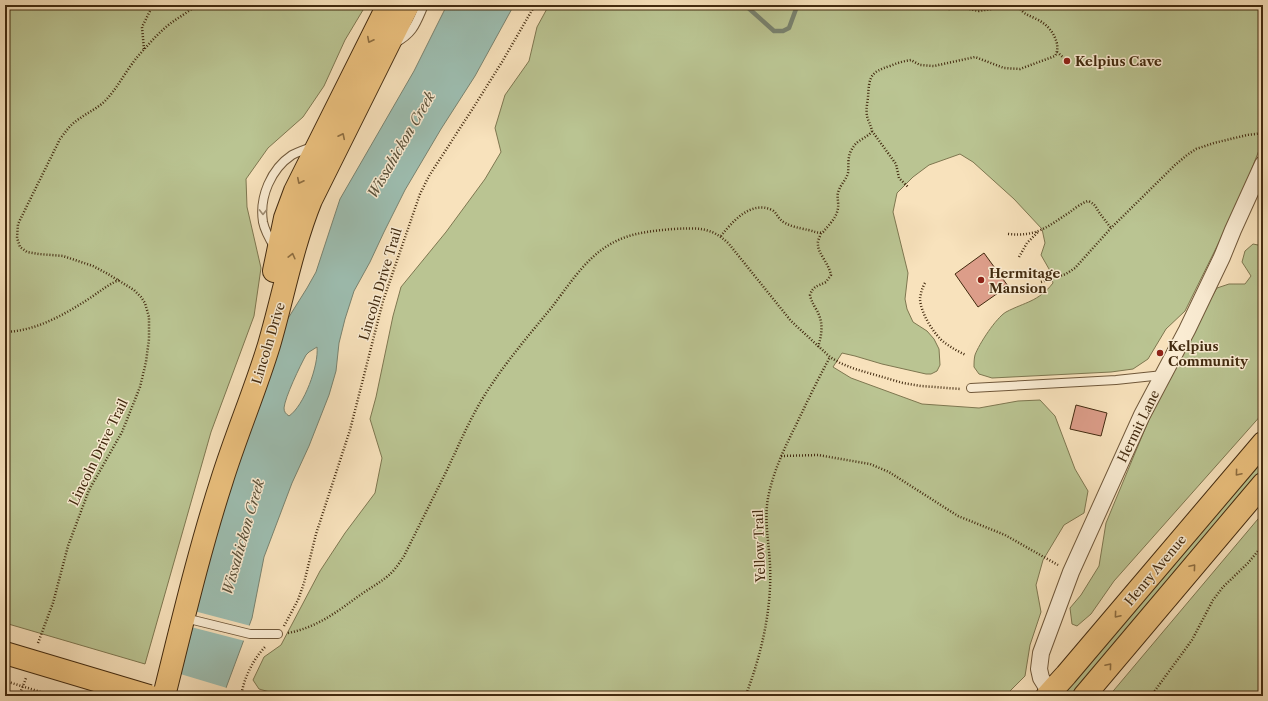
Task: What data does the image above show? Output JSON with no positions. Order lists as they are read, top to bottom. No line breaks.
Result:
{"streets":{"main road":["Lincoln Drive","Henry Avenue"],"street":["Hermit Lane"],"path":["Lincoln Drive Trail","Yellow Trail"]},"crossings":[["Hermit Lane","Henry Avenue"]],"water":["Wissahickon Creek"],"places":["Kelpius Cave","Hermitage Mansion","Kelpius Community"]}
